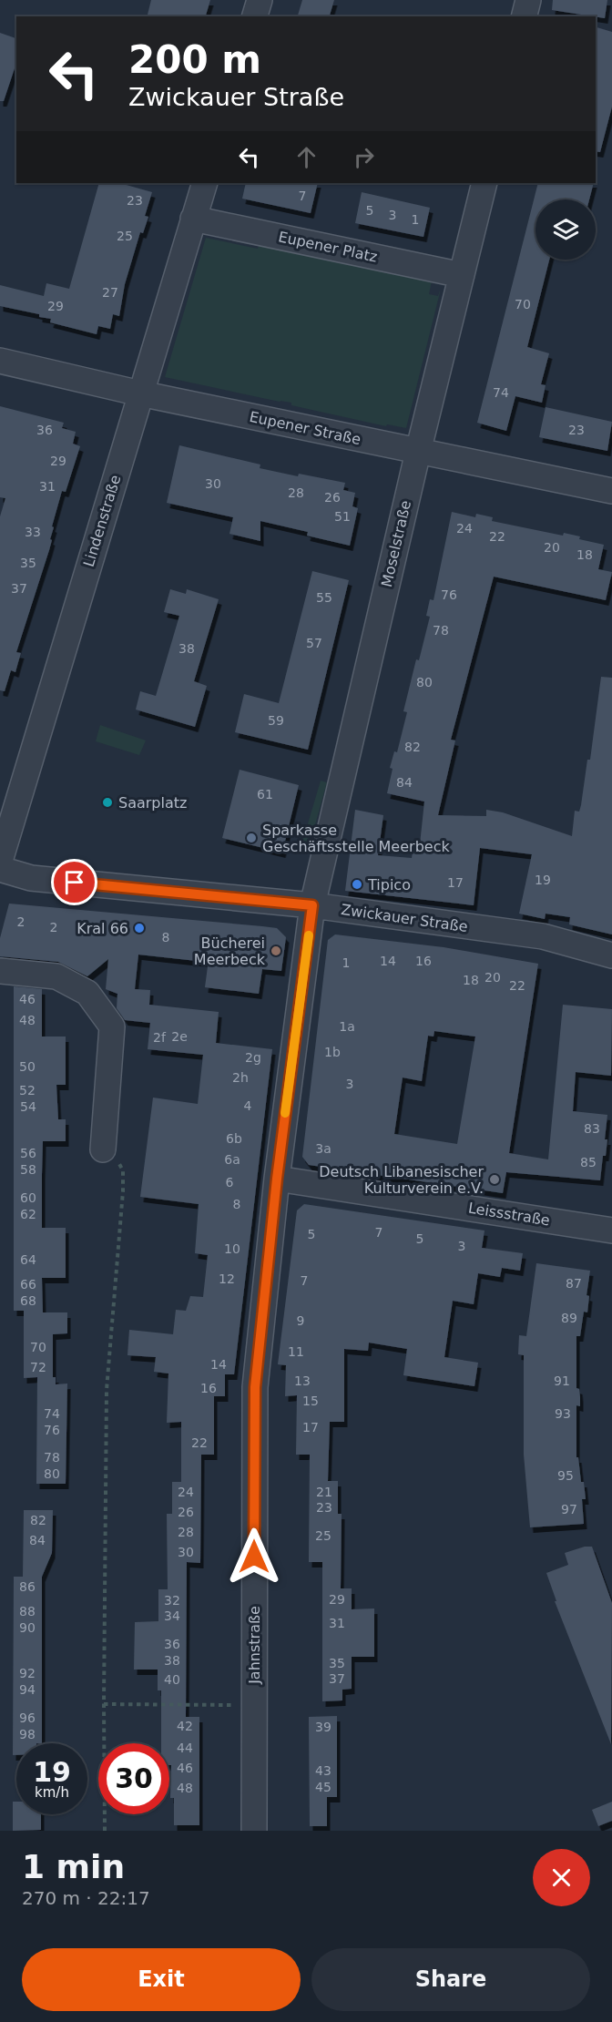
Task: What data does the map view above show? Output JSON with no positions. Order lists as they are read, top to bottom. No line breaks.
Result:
{"streets":{"street":["Eupener Platz","Eupener Straße","Lindenstraße","Moselstraße","Zwickauer Straße","Leissstraße","Jahnstraße"]},"crossings":[["Eupener Platz","Lindenstraße"],["Eupener Platz","Moselstraße"],["Eupener Straße","Lindenstraße"],["Eupener Straße","Moselstraße"],["Moselstraße","Zwickauer Straße"],["Moselstraße","Jahnstraße"],["Zwickauer Straße","Jahnstraße"],["Leissstraße","Jahnstraße"]],"places":["Saarplatz","Sparkasse Geschäftsstelle Meerbeck","Tipico","Kral 66","Bücherei Meerbeck","Deutsch Libanesischer Kulturverein e.V."],"house_numbers":["7","23","5","3","1","25","27","70","29","74","36","23","29","30","31","28","26","51","24","33","22","20","18","35","37","76","55","78","57","38","80","59","82","84","61","19","17","2","2","8","14","16","1","20","18","22","46","48","1a","2e","2f","1b","2g","50","2h","3","52","4","54","83","6b","3a","56","6a","85","58","6","60","8","62","7","5","5","3","10","64","12","7","87","66","68","89","9","70","11","14","72","13","91","16","15","74","93","17","76","22","78","80","95","24","21","23","97","26","82","28","25","84","30","86","29","32","88","34","31","90","36","38","35","92","37","40","94","96","42","39","98","44","46","43","45","48"],"page":{"turn":["200 m","Zwickauer Straße"],"speed":"19 km/h","limit":"30","heading":["1 min","270 m · 22:17"],"buttons":["Exit","Share"]}}
